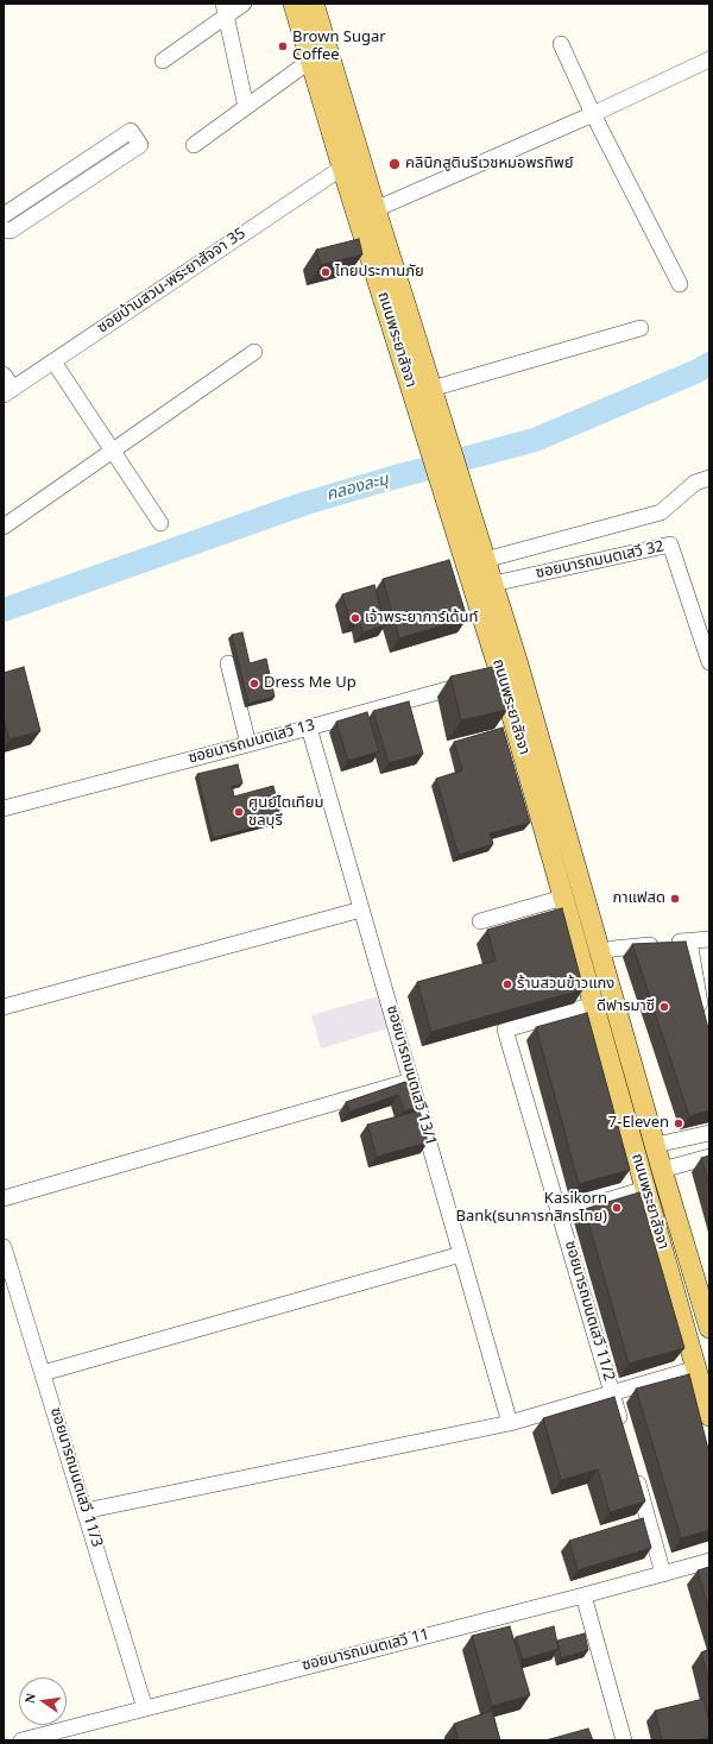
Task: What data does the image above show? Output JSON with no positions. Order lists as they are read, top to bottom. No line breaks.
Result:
{"streets":{"main road":["ถนนพระยาสัจจา"],"street":["ซอยบ้านสวน-พระยาสัจจา 35","ซอยนารถมนตเสวี 32","ซอยนารถมนตเสวี 13","ซอยนารถมนตเสวี 13/1","ซอยนารถมนตเสวี 11/2","ซอยนารถมนตเสวี 11/3","ซอยนารถมนตเสวี 11"]},"crossings":[["ซอยบ้านสวน-พระยาสัจจา 35","ถนนพระยาสัจจา"],["ถนนพระยาสัจจา","ซอยนารถมนตเสวี 32"],["ถนนพระยาสัจจา","ซอยนารถมนตเสวี 13"],["ถนนพระยาสัจจา","ซอยนารถมนตเสวี 11/2"],["ซอยนารถมนตเสวี 13","ซอยนารถมนตเสวี 13/1"],["ซอยนารถมนตเสวี 11/3","ซอยนารถมนตเสวี 11"]],"water":["คลองละมุ"],"places":["Brown Sugar Coffee","คลินิกสูตินรีเวชหมอพรทิพย์","ไทยประกานภัย","เจ้าพระยาการ์เด้นท์","Dress Me Up","ศูนย์ไตเทียม ชลบุรี","กาแฟสด","ร้านสวนข้าวแกง","ดีฟารมาซี","7-Eleven","Kasikorn Bank(ธนาคารกสิกรไทย)"],"north":"left"}
